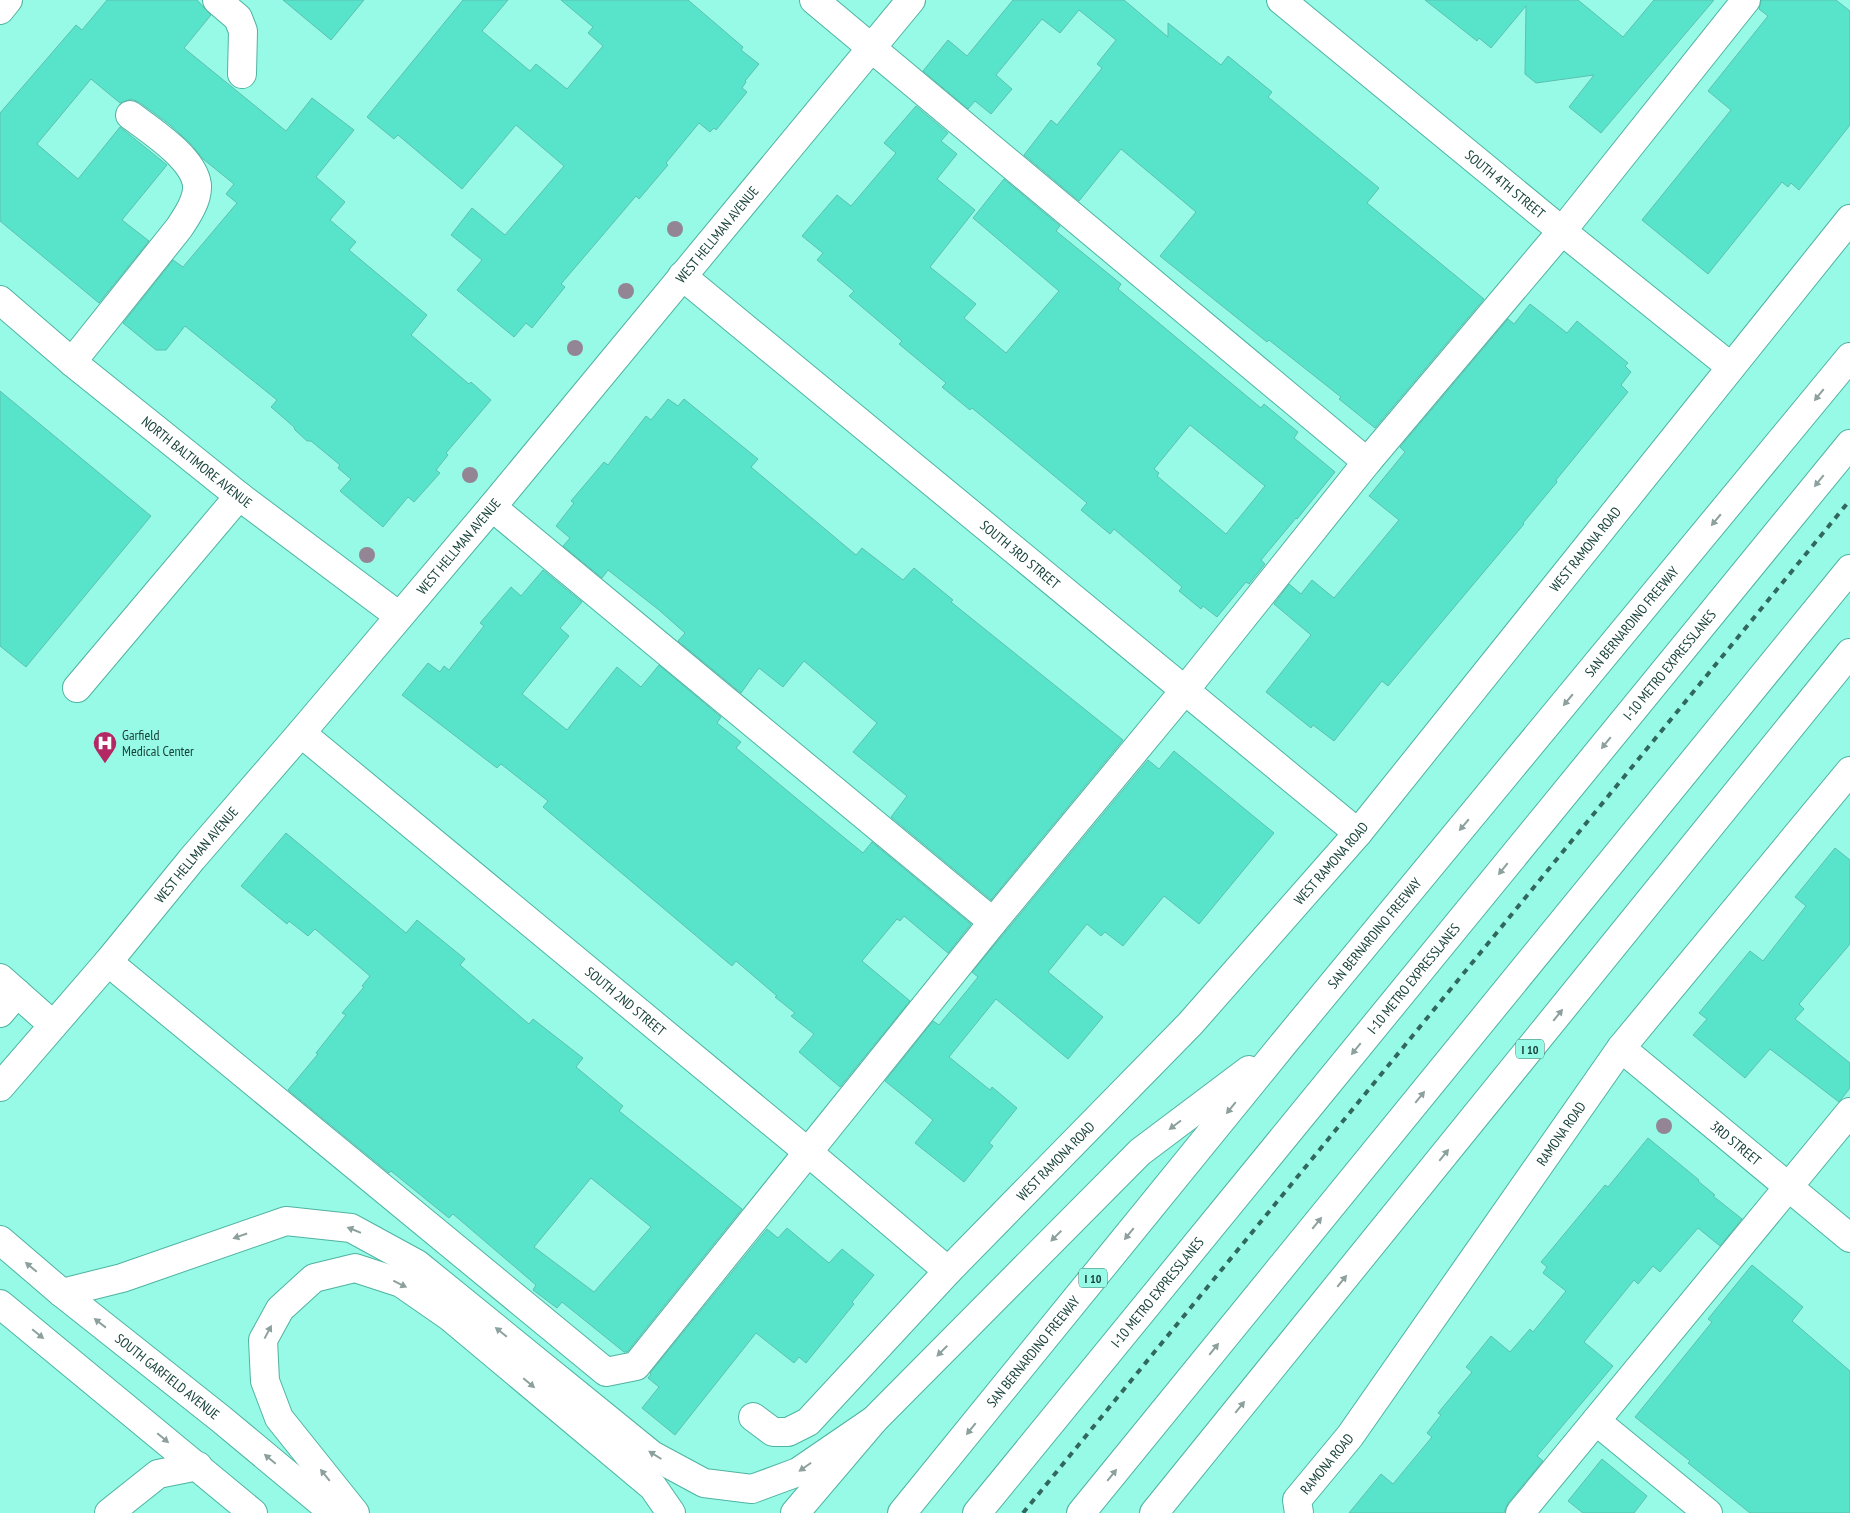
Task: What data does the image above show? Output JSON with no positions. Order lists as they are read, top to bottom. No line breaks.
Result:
{"streets":{"main road":["SOUTH 4TH STREET","WEST HELLMAN AVENUE","NORTH BALTIMORE AVENUE","WEST RAMONA ROAD","SOUTH 3RD STREET","SAN BERNARDINO FREEWAY","I-10 METRO EXPRESSLANES","SOUTH 2ND STREET","I 10","RAMONA ROAD","3RD STREET","SOUTH GARFIELD AVENUE"]},"crossings":[["SOUTH 4TH STREET","WEST RAMONA ROAD"],["WEST HELLMAN AVENUE","NORTH BALTIMORE AVENUE"],["WEST HELLMAN AVENUE","SOUTH 3RD STREET"],["WEST HELLMAN AVENUE","SOUTH 2ND STREET"],["WEST RAMONA ROAD","SOUTH 3RD STREET"],["WEST RAMONA ROAD","SOUTH 2ND STREET"],["RAMONA ROAD","3RD STREET"]],"places":{"hospital":["Garfield Medical Center"]}}
